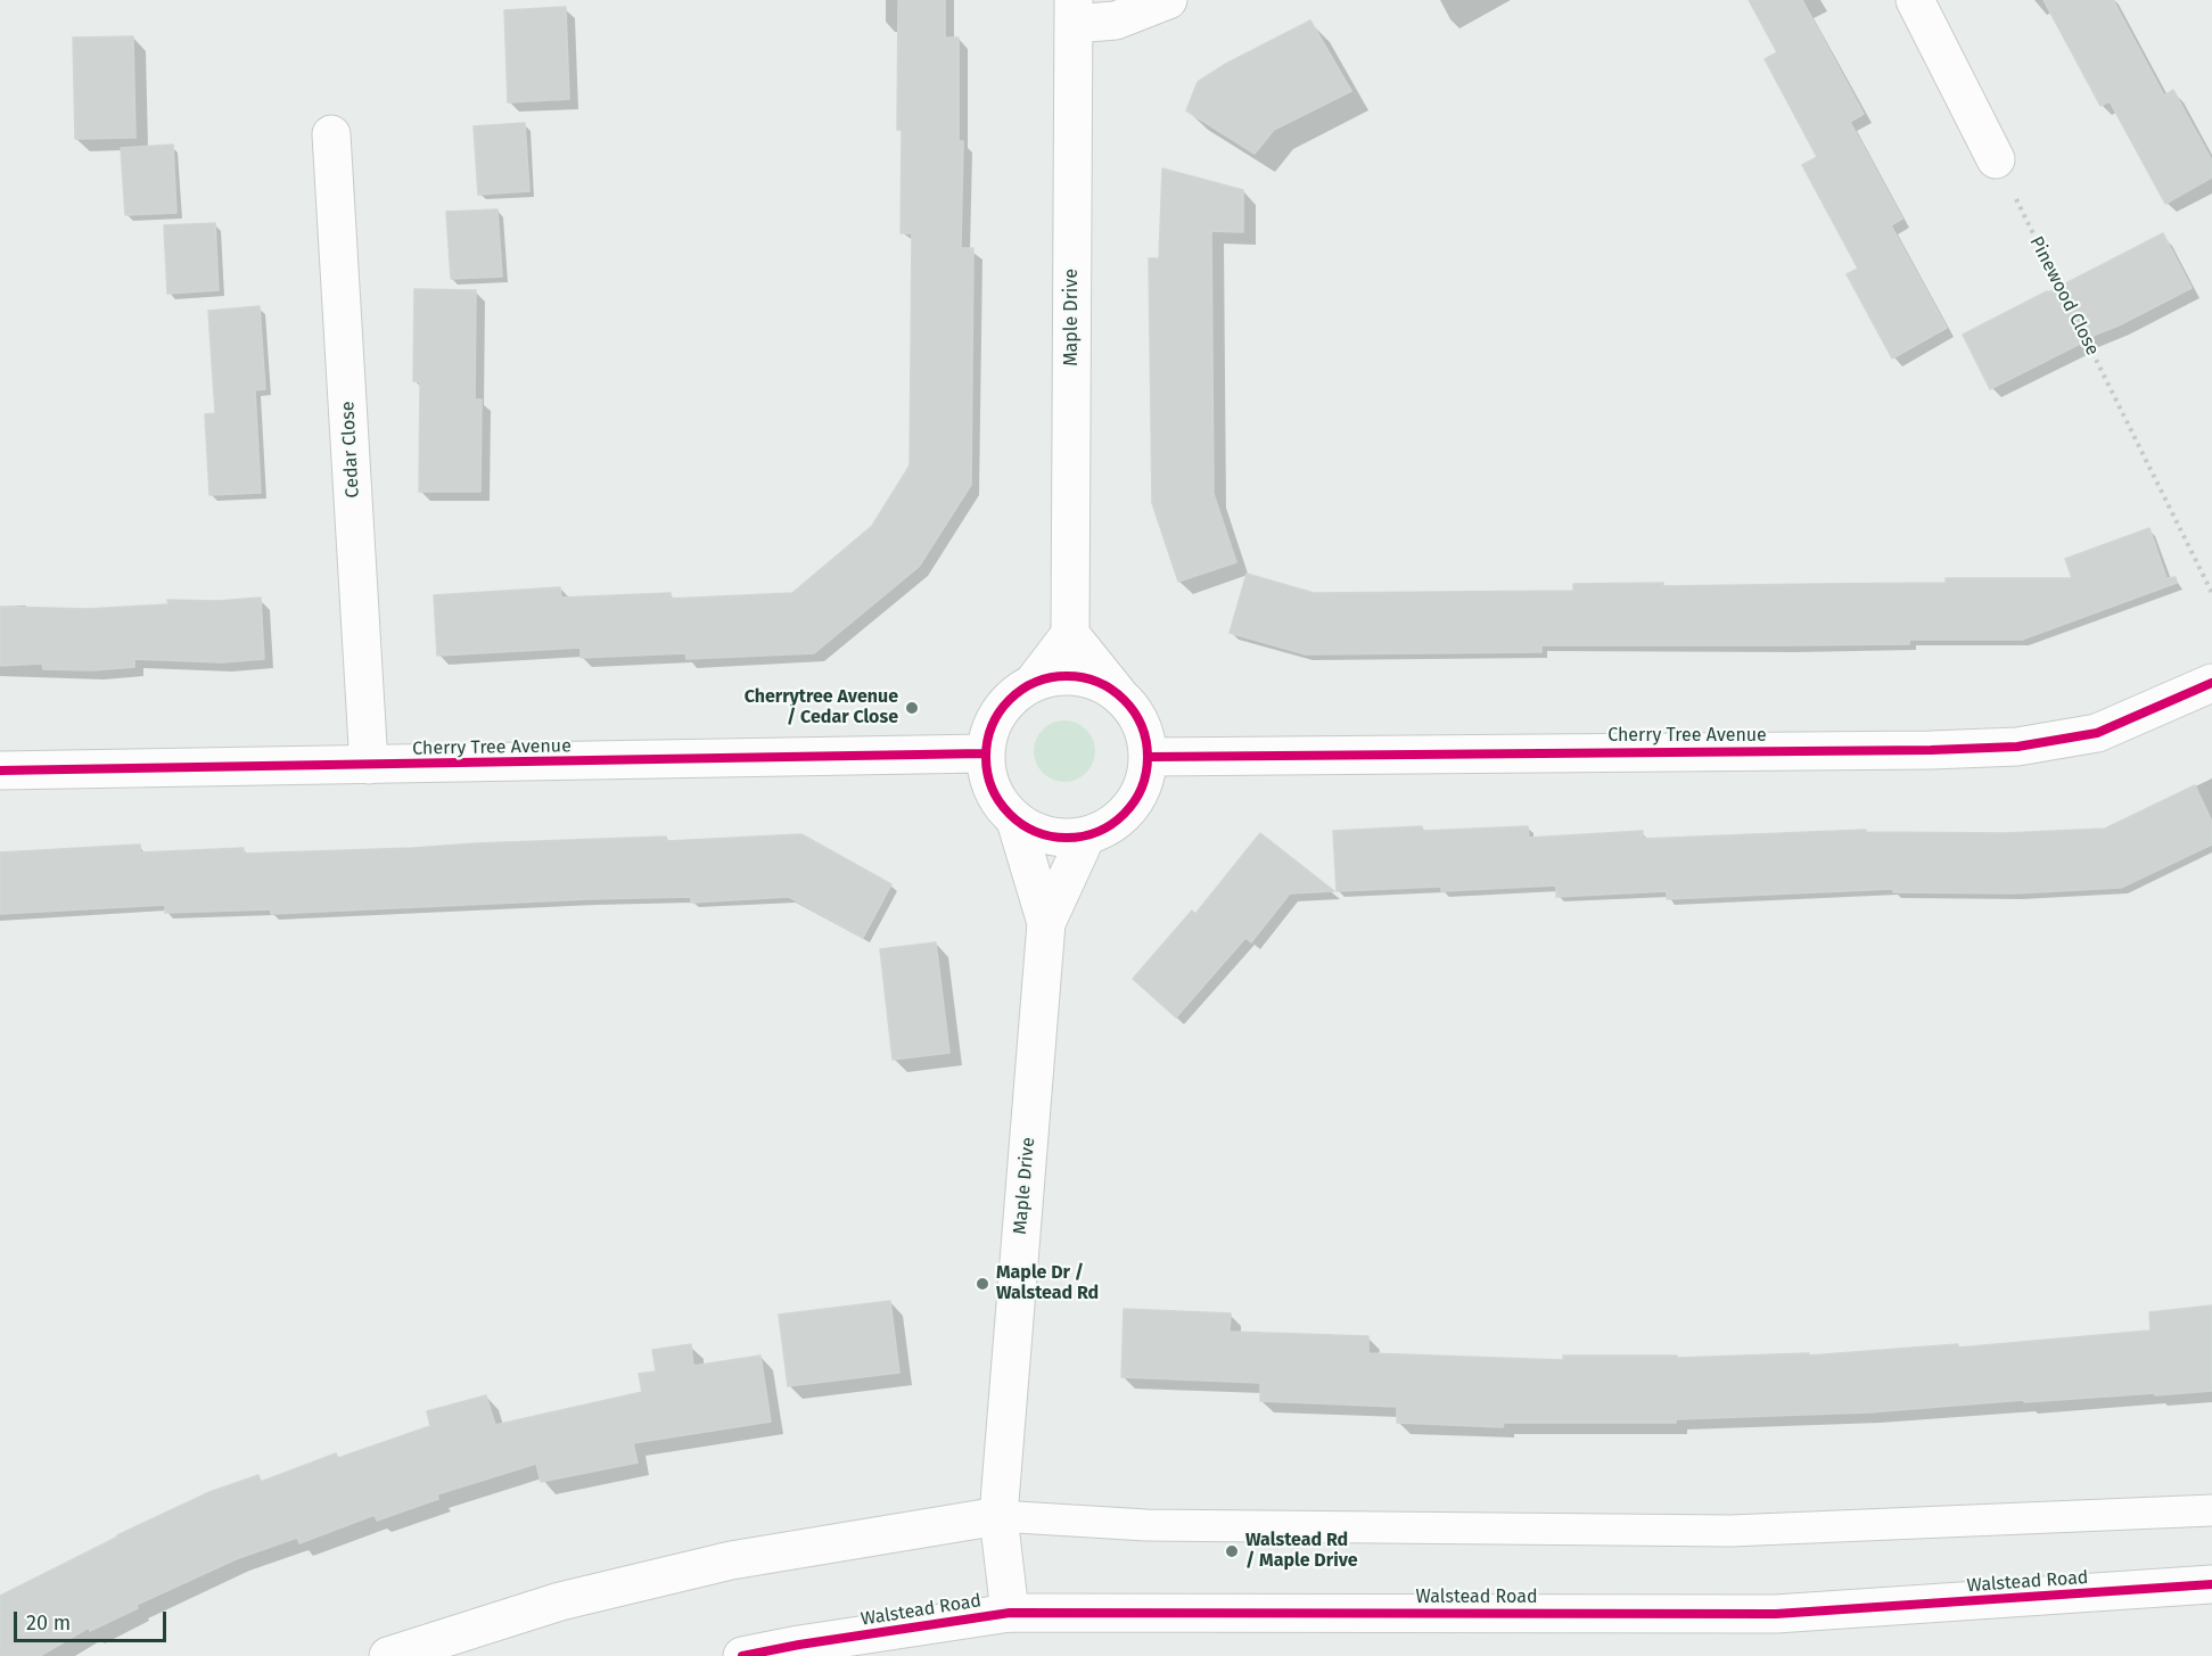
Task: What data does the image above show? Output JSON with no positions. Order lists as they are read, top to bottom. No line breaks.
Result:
{"streets":{"street":["Maple Drive","Cedar Close","Cherry Tree Avenue","Walstead Road"],"path":["Pinewood Close"]},"crossings":[["Maple Drive","Cherry Tree Avenue"],["Maple Drive","Walstead Road"],["Cedar Close","Cherry Tree Avenue"]],"places":["Cherrytree Avenue / Cedar Close","Maple Dr / Walstead Rd","Walstead Rd / Maple Drive"],"scale_bar":"20 m"}
